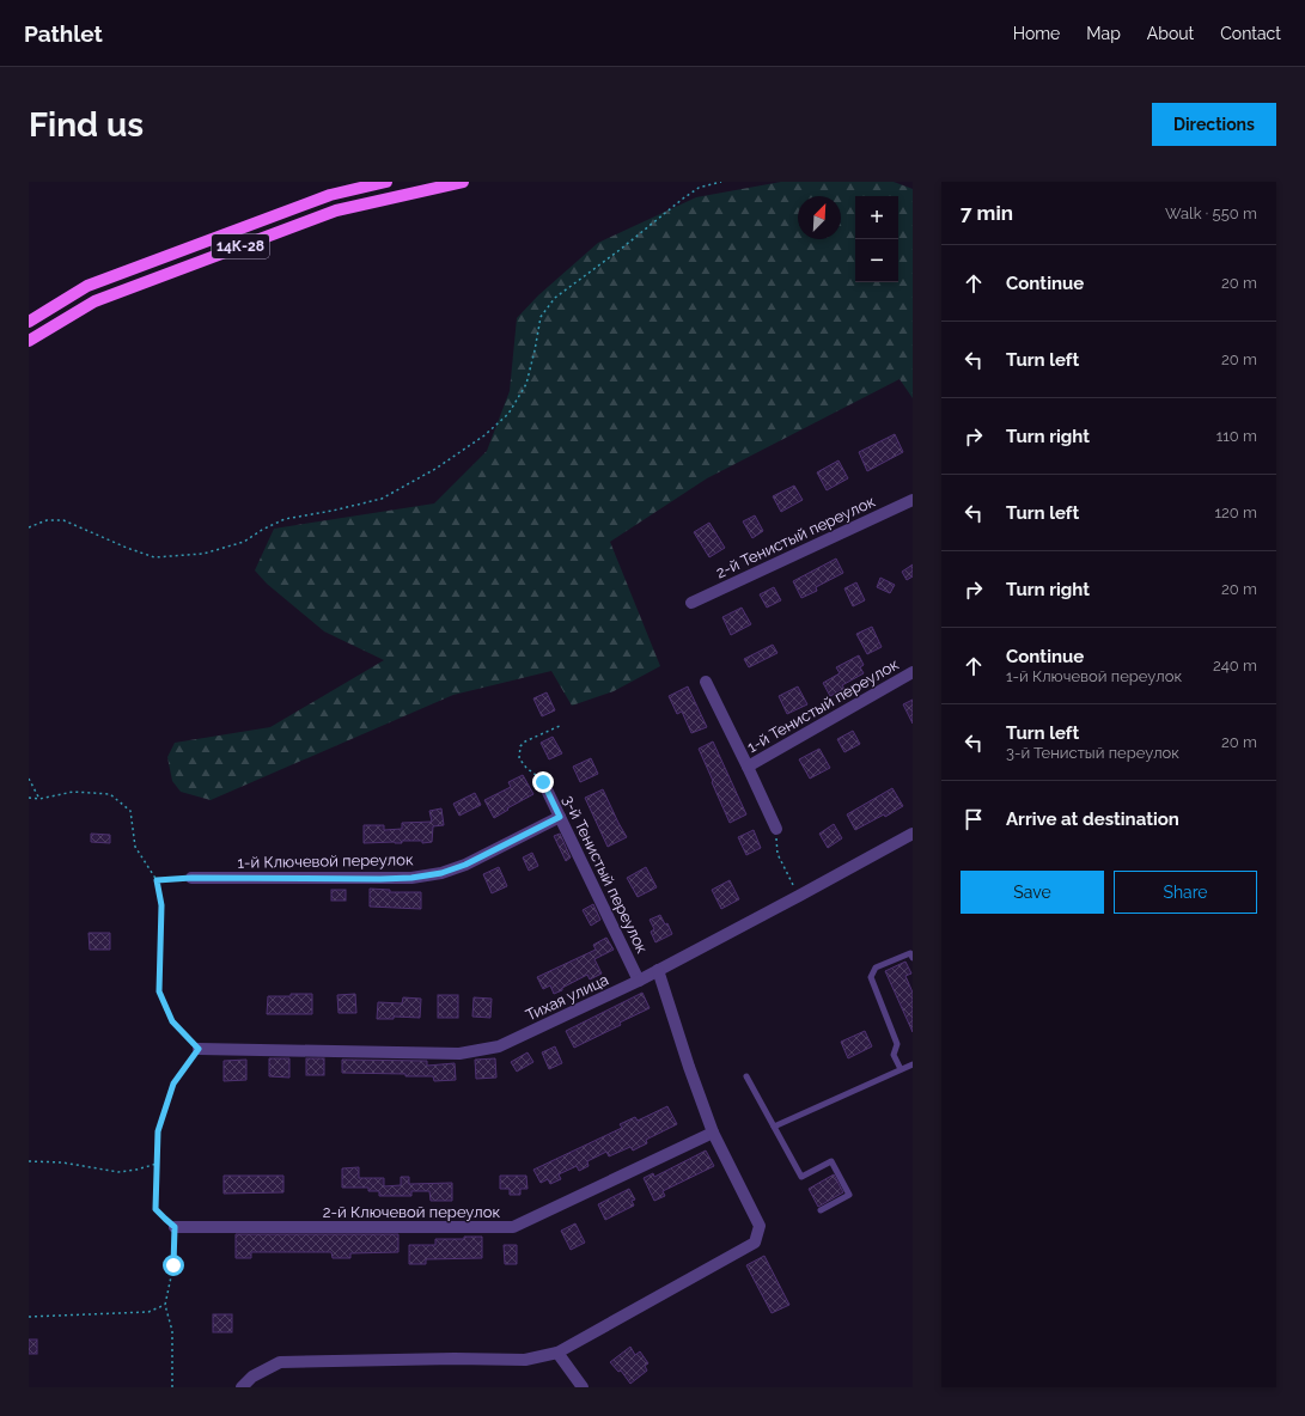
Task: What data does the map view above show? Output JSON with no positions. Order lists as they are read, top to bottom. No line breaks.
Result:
{"streets":{"main road":["14К-28"],"street":["2-й Тенистый переулок","1-й Тенистый переулок","1-й Ключевой переулок","3-й Тенистый переулок","Тихая улица","2-й Ключевой переулок"]},"crossings":[["1-й Ключевой переулок","3-й Тенистый переулок"],["3-й Тенистый переулок","Тихая улица"]],"north":"top right","page":{"header":"Pathlet","nav":["Home","Map","About","Contact"],"buttons":["Directions",["Save","Share"]],"title":"Find us","heading":["7 min","Walk · 550 m"],"map_buttons":["+","−"],"list":[["Continue","20 m"],["Turn left","20 m"],["Turn right","110 m"],["Turn left","120 m"],["Turn right","20 m"],["Continue","1-й Ключевой переулок","240 m"],["Turn left","3-й Тенистый переулок","20 m"],"Arrive at destination"]}}
